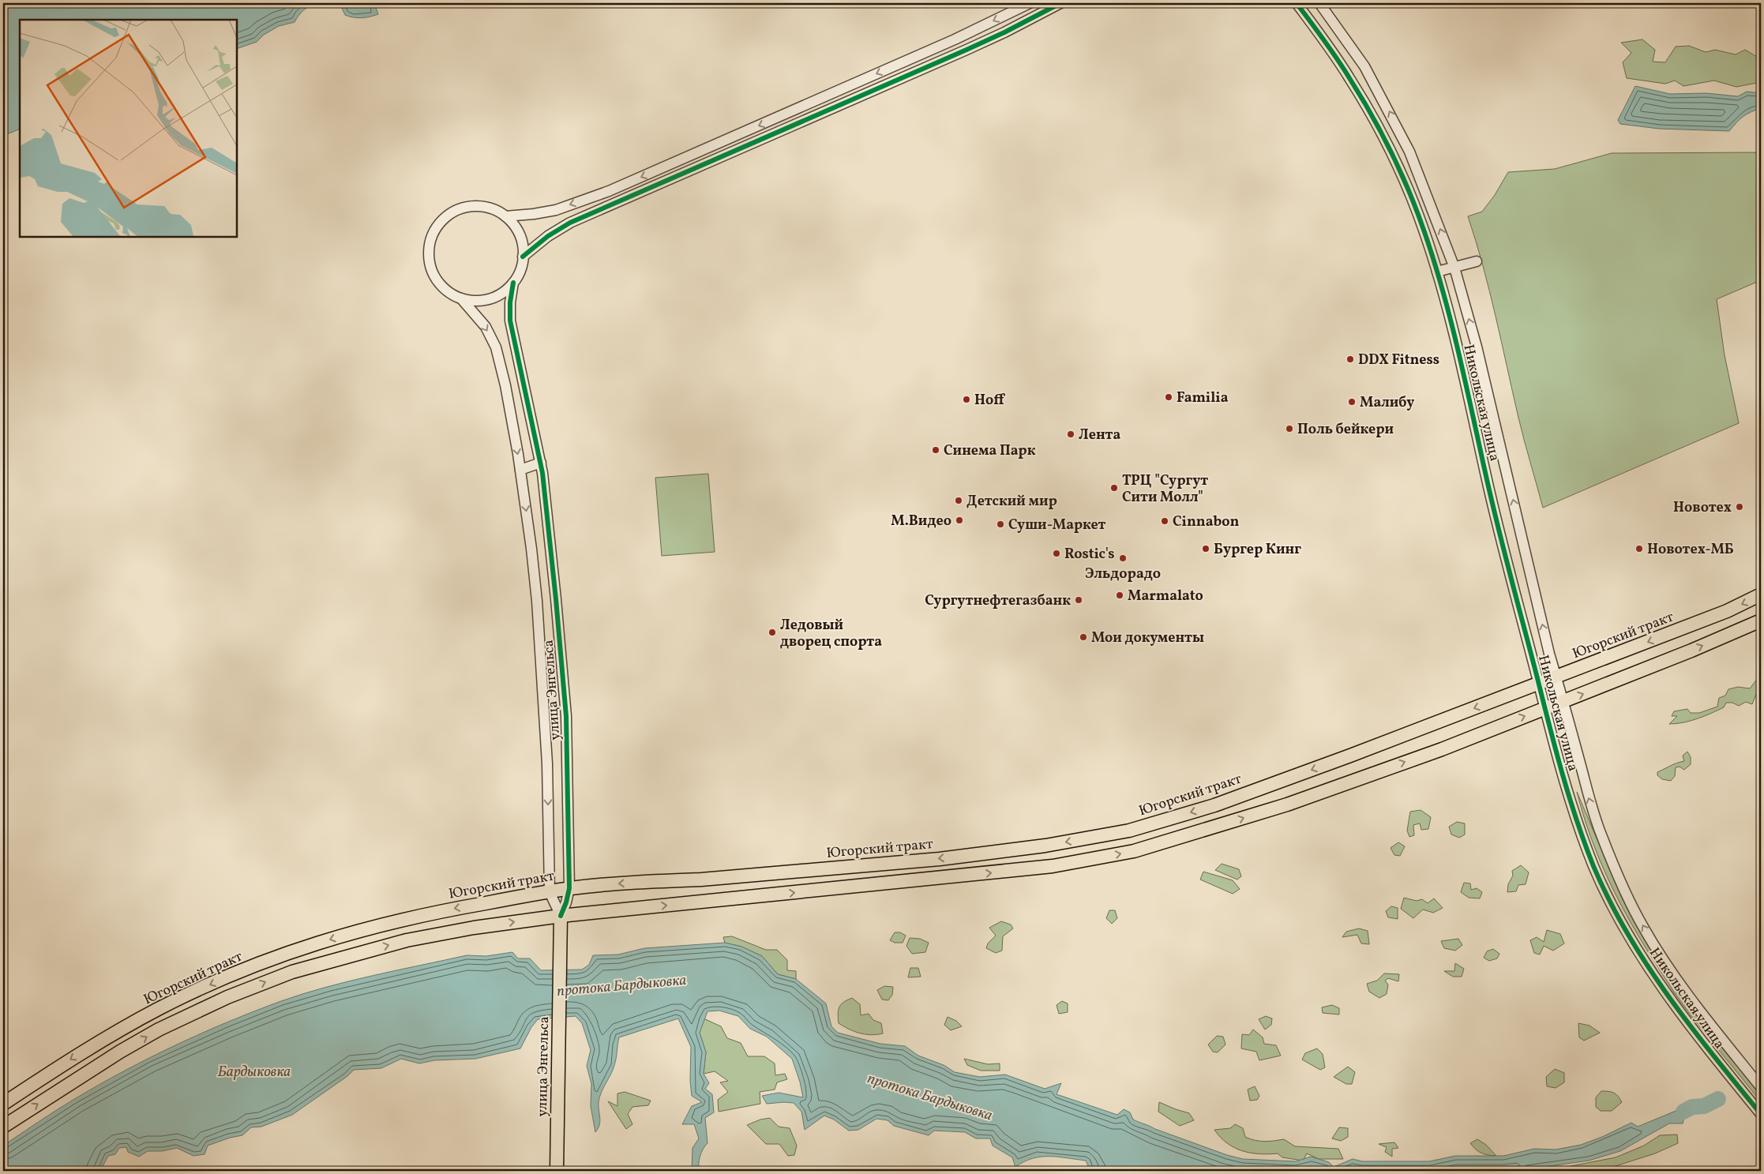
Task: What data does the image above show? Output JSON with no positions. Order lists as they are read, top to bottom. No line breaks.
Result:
{"streets":{"main road":["Югорский тракт","улица Энгельса"],"street":["Никольская улица"]},"crossings":[["Никольская улица","Югорский тракт"],["Югорский тракт","улица Энгельса"]],"water":["протока Бардыковка","Бардыковка"],"places":["DDX Fitness","Familia","Hoff","Малибу","Поль бейкери","Лента","Синема Парк","ТРЦ \"Сургут Сити Молл\"","Детский мир","Новотех","М.Видео","Cinnabon","Суши-Маркет","Бургер Кинг","Новотех-МБ","Rostic's","Эльдорадо","Marmalato","Сургутнефтегазбанк","Ледовый дворец спорта","Мои документы"]}
